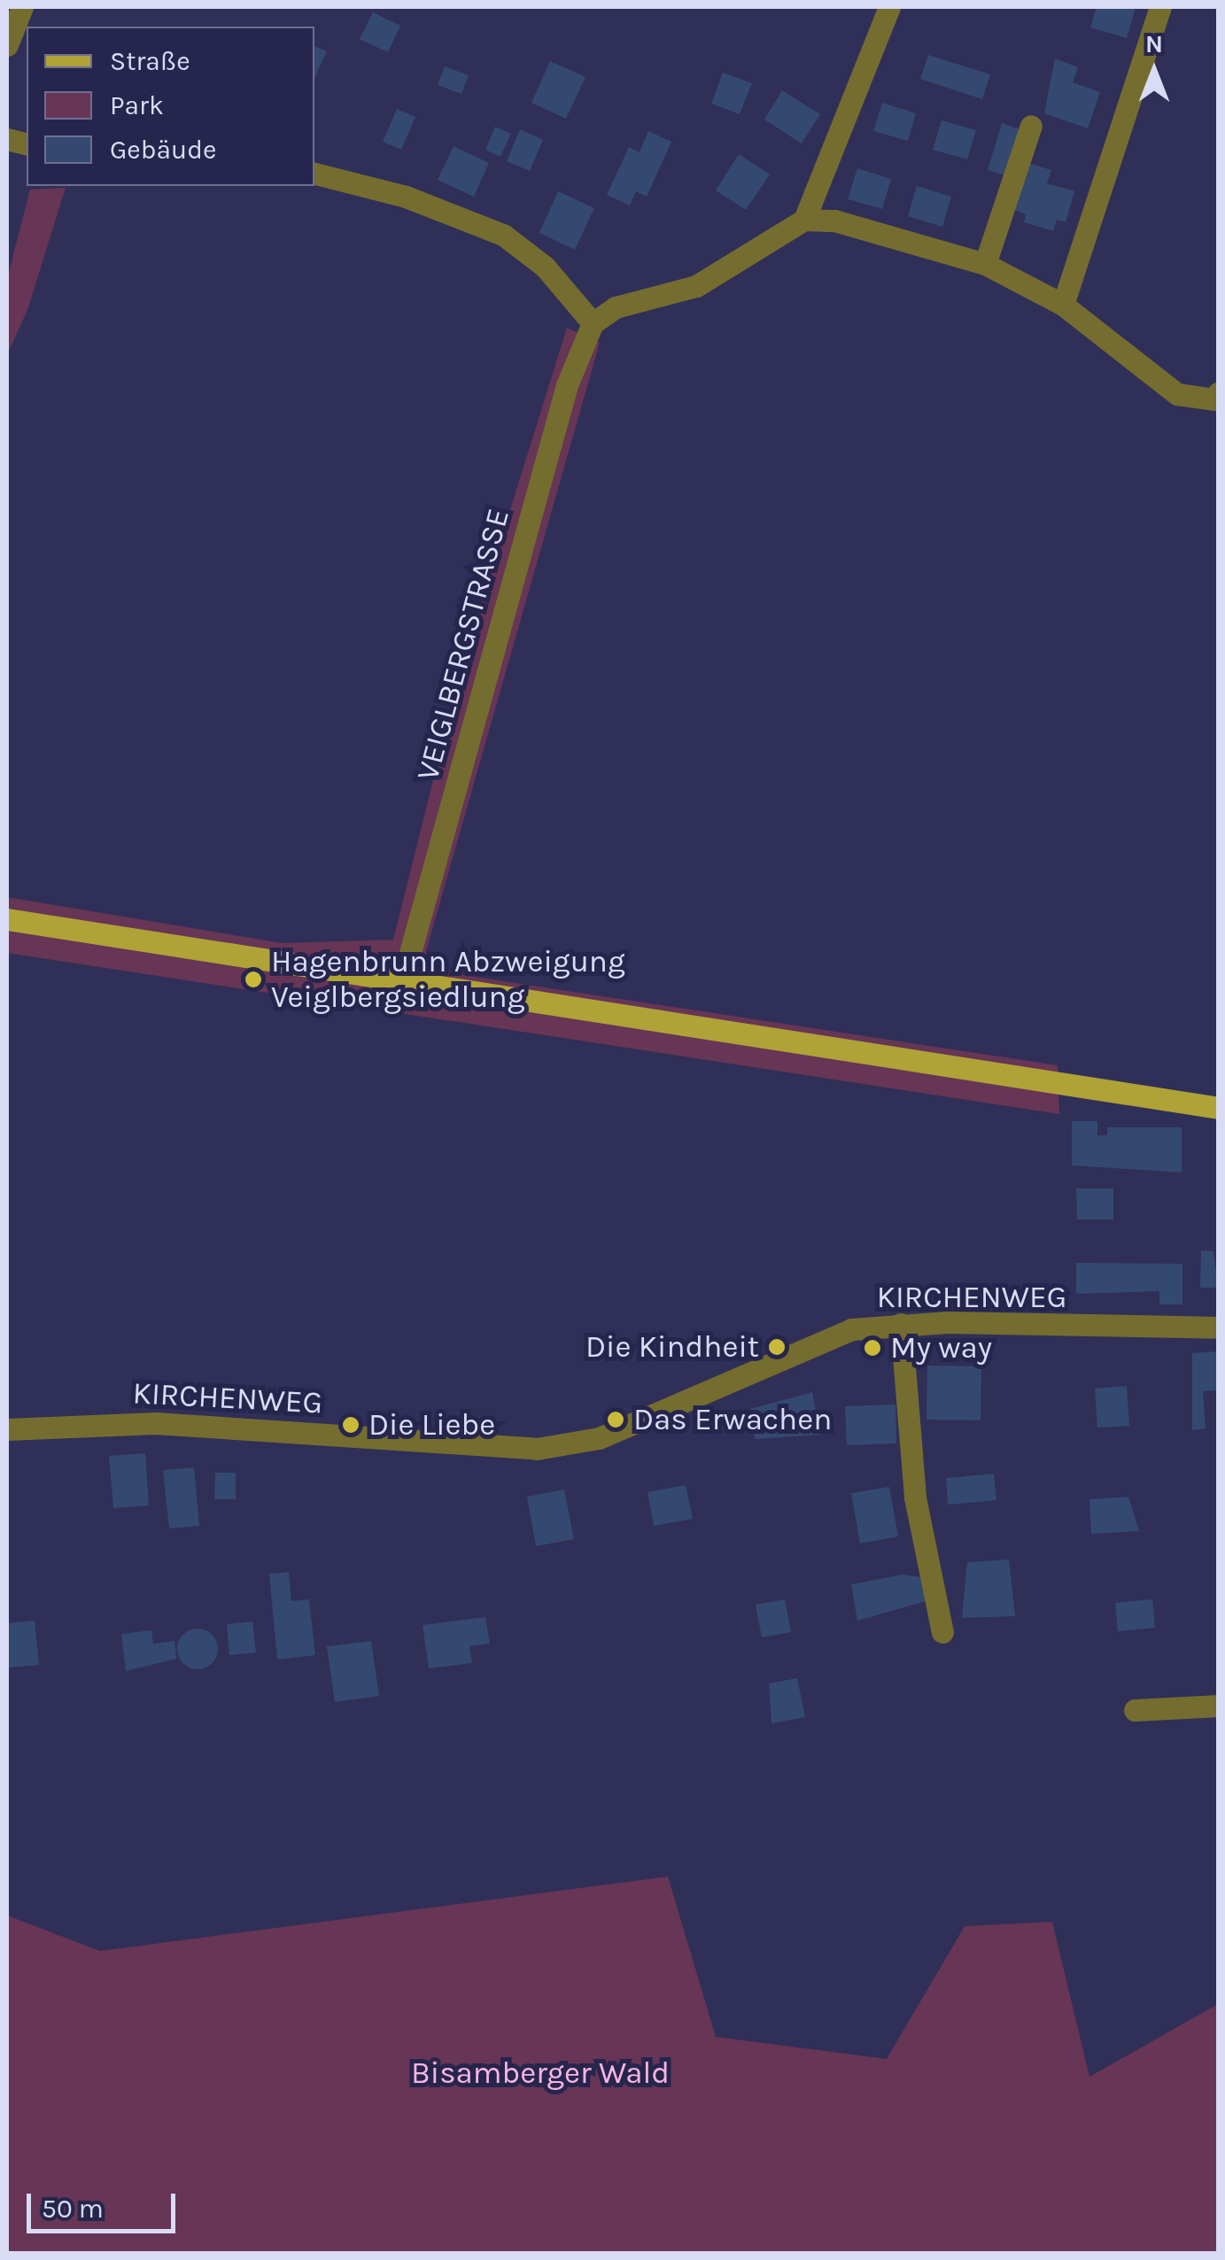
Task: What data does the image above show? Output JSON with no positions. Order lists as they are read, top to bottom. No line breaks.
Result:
{"streets":{"street":["VEIGLBERGSTRASSE","KIRCHENWEG"]},"parks":["Bisamberger Wald"],"places":["Hagenbrunn Abzweigung Veiglbergsiedlung","Die Kindheit","My way","Das Erwachen","Die Liebe"],"legend":["Straße","Park","Gebäude"],"scale_bar":"50 m","north":"top"}
